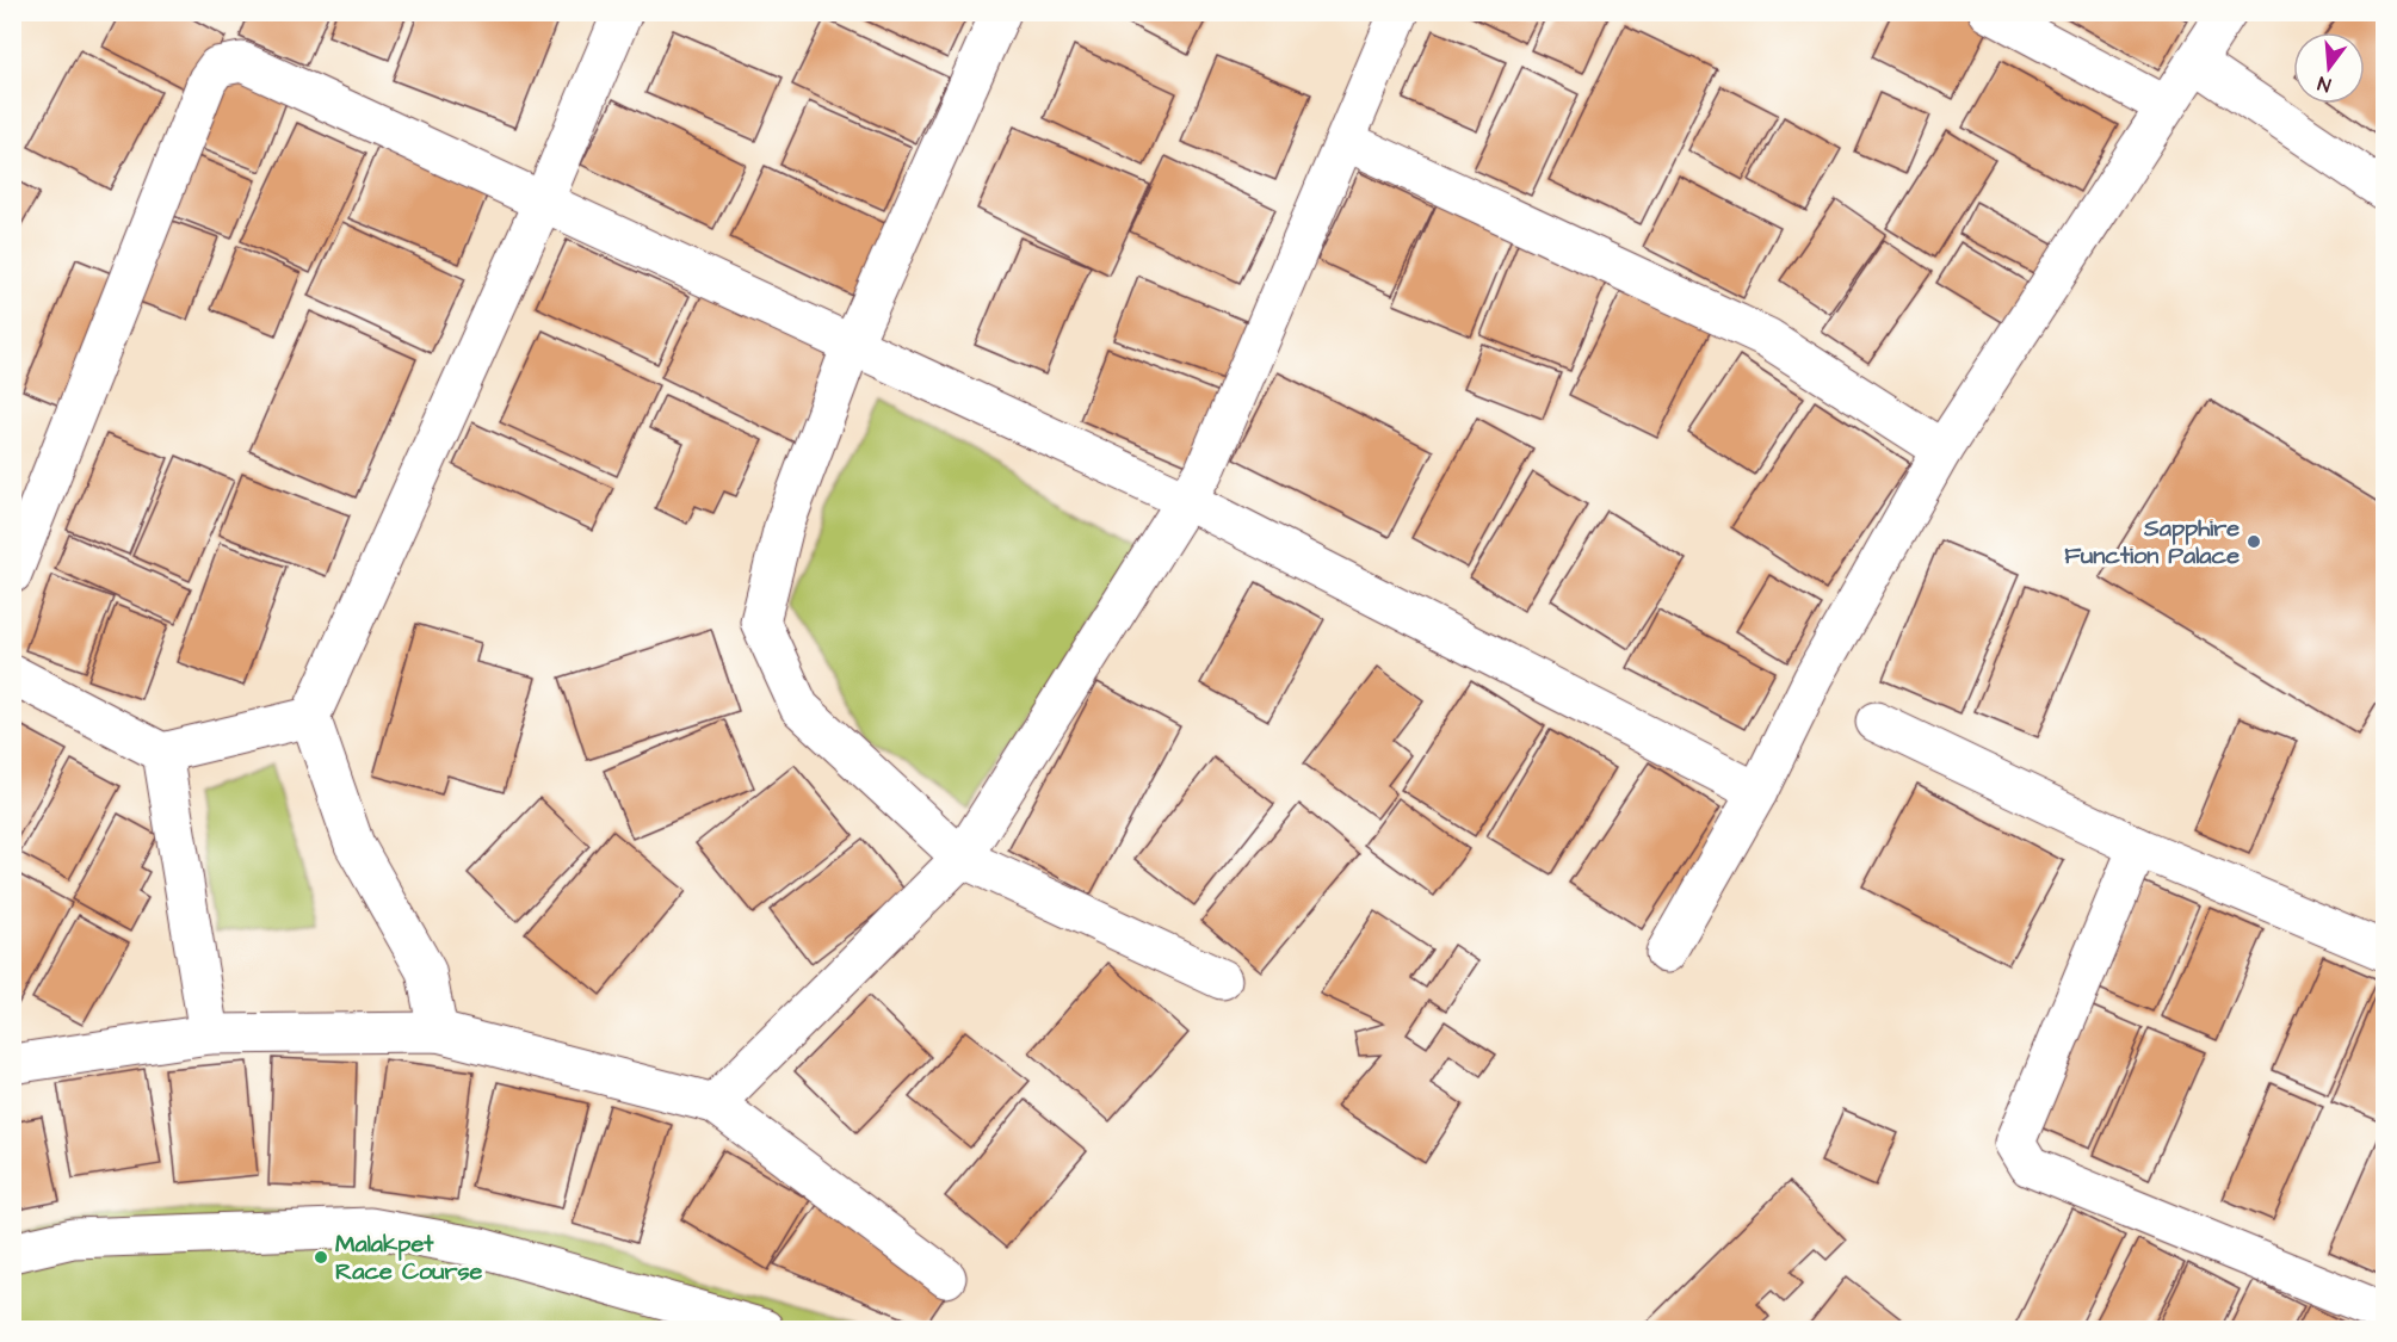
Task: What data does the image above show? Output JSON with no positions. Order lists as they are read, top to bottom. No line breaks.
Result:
{"places":["Sapphire Function Palace","Malakpet Race Course"],"north":"bottom"}
